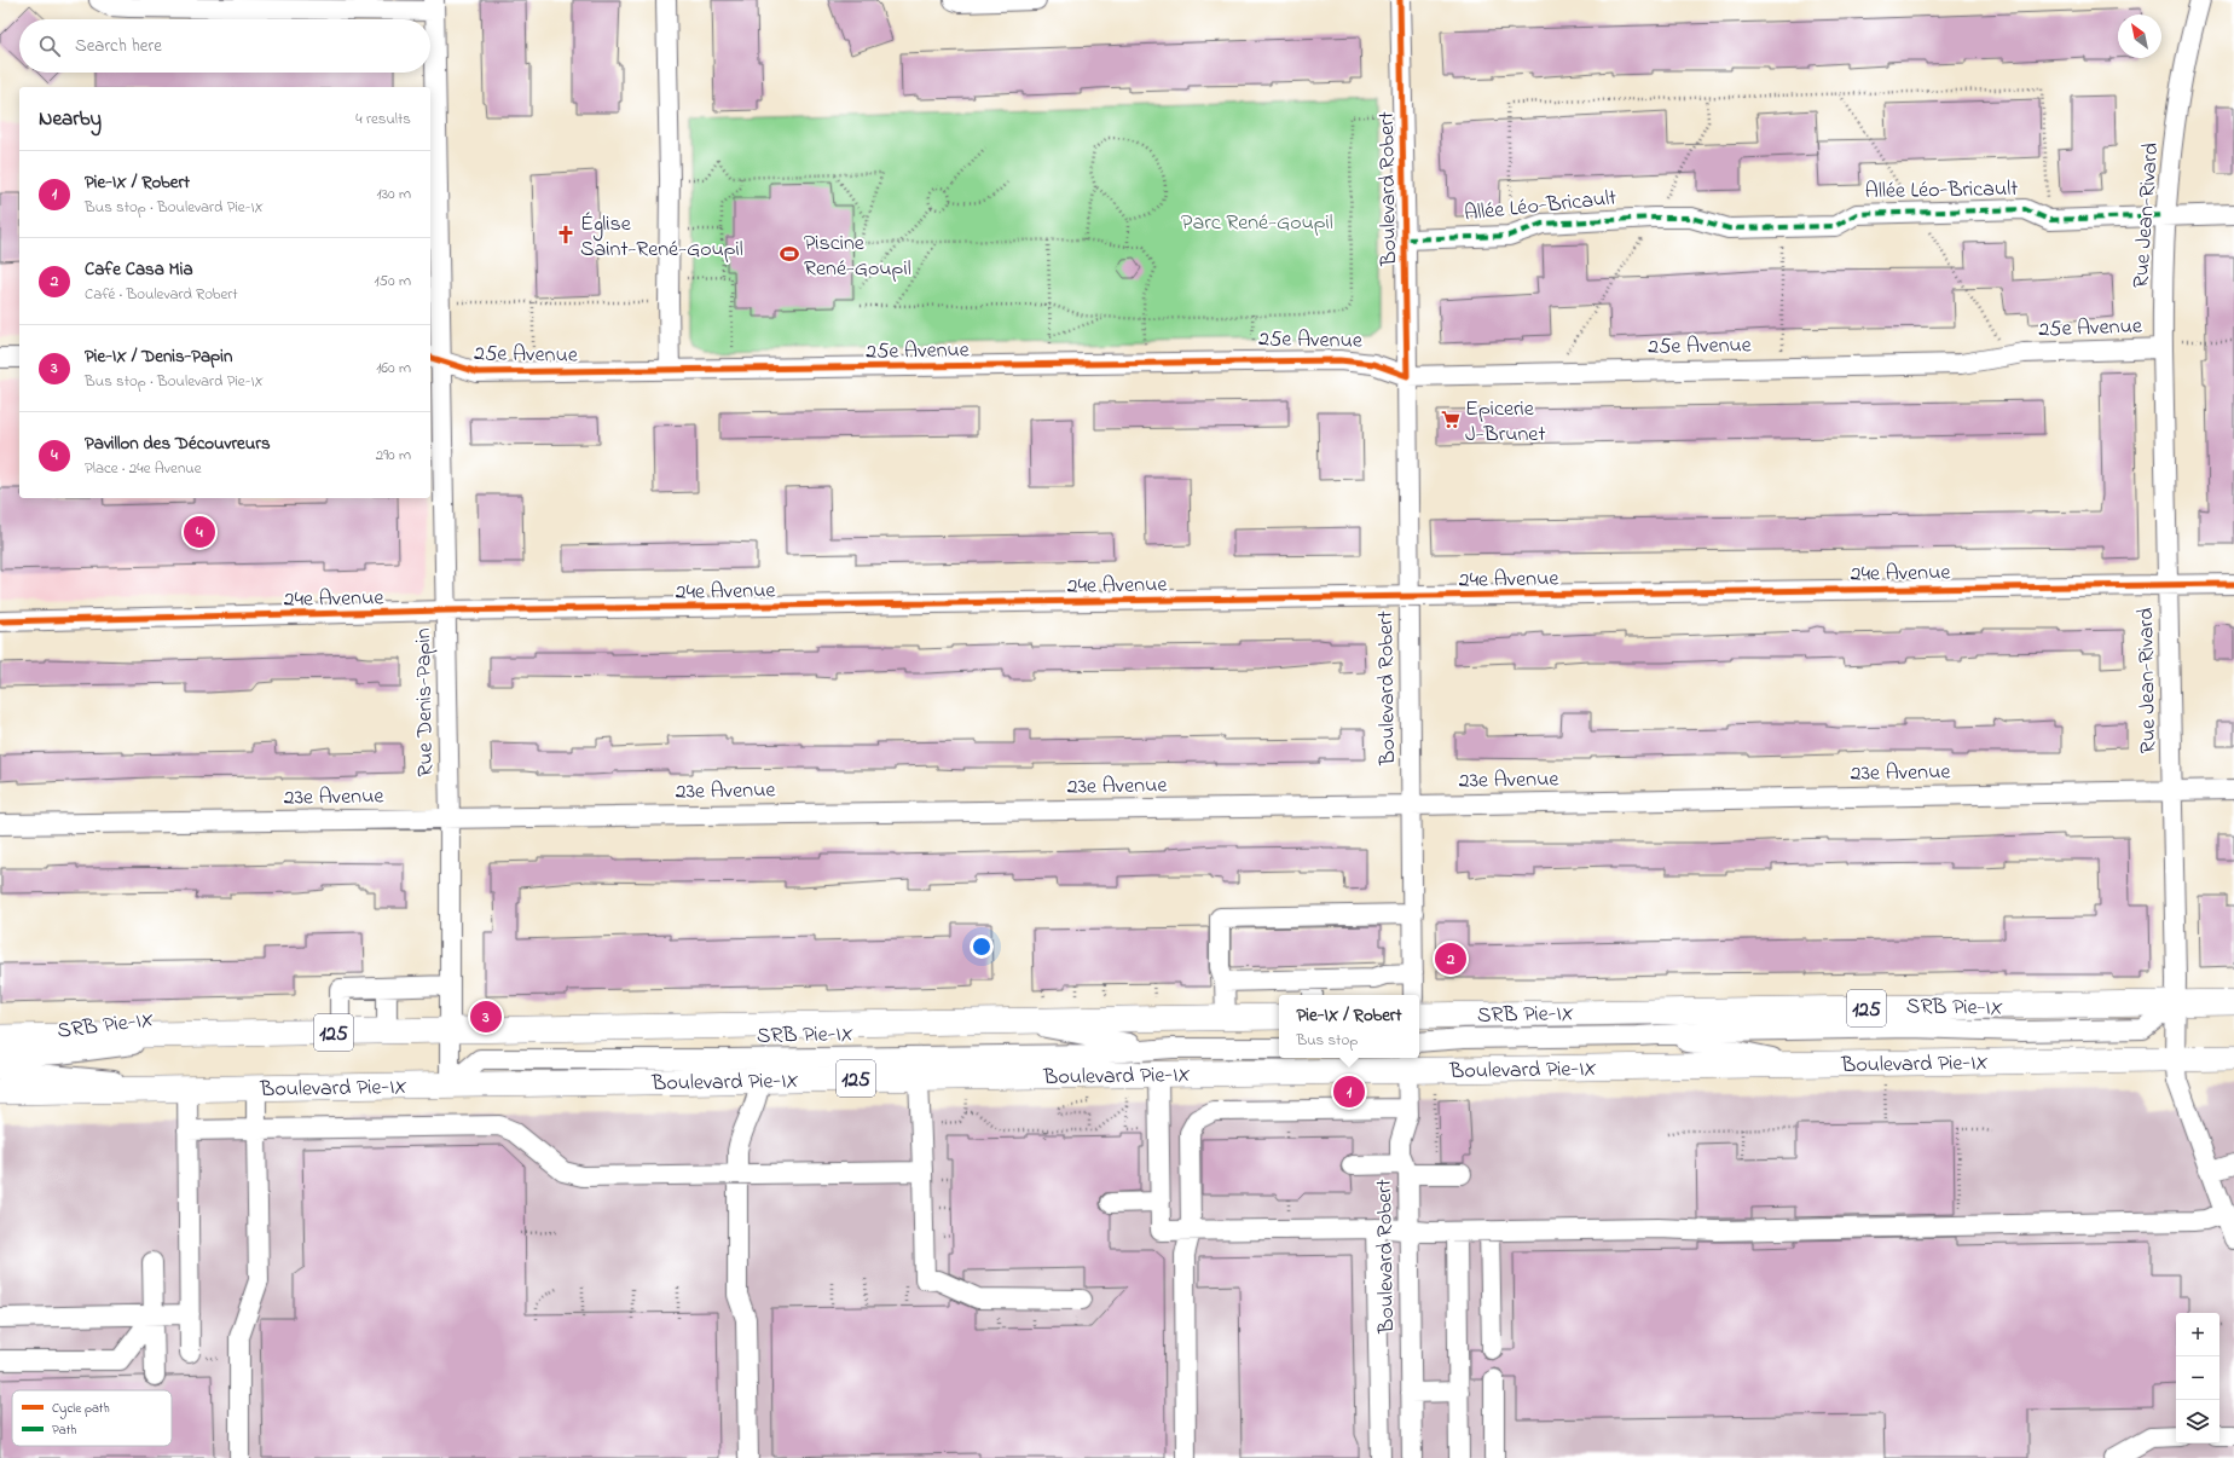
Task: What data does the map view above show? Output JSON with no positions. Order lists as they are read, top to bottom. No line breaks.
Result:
{"streets":{"main road":["125","Boulevard Pie-IX"],"street":["Boulevard Robert","Allée Léo-Bricault","Rue Jean-Rivard","25e Avenue","24e Avenue","Rue Denis-Papin","23e Avenue","SRB Pie-IX"]},"crossings":[["Boulevard Robert","Allée Léo-Bricault"],["Boulevard Robert","25e Avenue"],["Boulevard Robert","24e Avenue"],["Boulevard Robert","23e Avenue"],["Boulevard Robert","Boulevard Pie-IX"],["Allée Léo-Bricault","Rue Jean-Rivard"],["Rue Jean-Rivard","25e Avenue"],["Rue Jean-Rivard","24e Avenue"],["Rue Jean-Rivard","23e Avenue"],["Rue Jean-Rivard","SRB Pie-IX"],["Rue Jean-Rivard","125"],["Rue Jean-Rivard","Boulevard Pie-IX"],["25e Avenue","Rue Denis-Papin"],["24e Avenue","Rue Denis-Papin"],["Rue Denis-Papin","23e Avenue"],["Rue Denis-Papin","SRB Pie-IX"],["Rue Denis-Papin","125"],["Rue Denis-Papin","Boulevard Pie-IX"],["SRB Pie-IX","125"],["SRB Pie-IX","Boulevard Pie-IX"]],"parks":["Parc René-Goupil"],"places":{"church":["Église Saint-René-Goupil"],"sports":["Piscine René-Goupil"],"supermarket":["Epicerie J-Brunet"]},"legend":["Cycle path","Path"],"north":"top left","page":{"search":"Search here","heading":["Nearby","4 results"],"list":[{"mark":"1","name":"Pie-IX / Robert","note":"Bus stop · Boulevard Pie-IX","value":"130 m"},{"mark":"2","name":"Cafe Casa Mia","note":"Café · Boulevard Robert","value":"150 m"},{"mark":"3","name":"Pie-IX / Denis-Papin","note":"Bus stop · Boulevard Pie-IX","value":"160 m"},{"mark":"4","name":"Pavillon des Découvreurs","note":"Place · 24e Avenue","value":"290 m"}],"pins":["4","2","3","1"],"popup":["Pie-IX / Robert","Bus stop"],"map_buttons":["+","−"]}}
